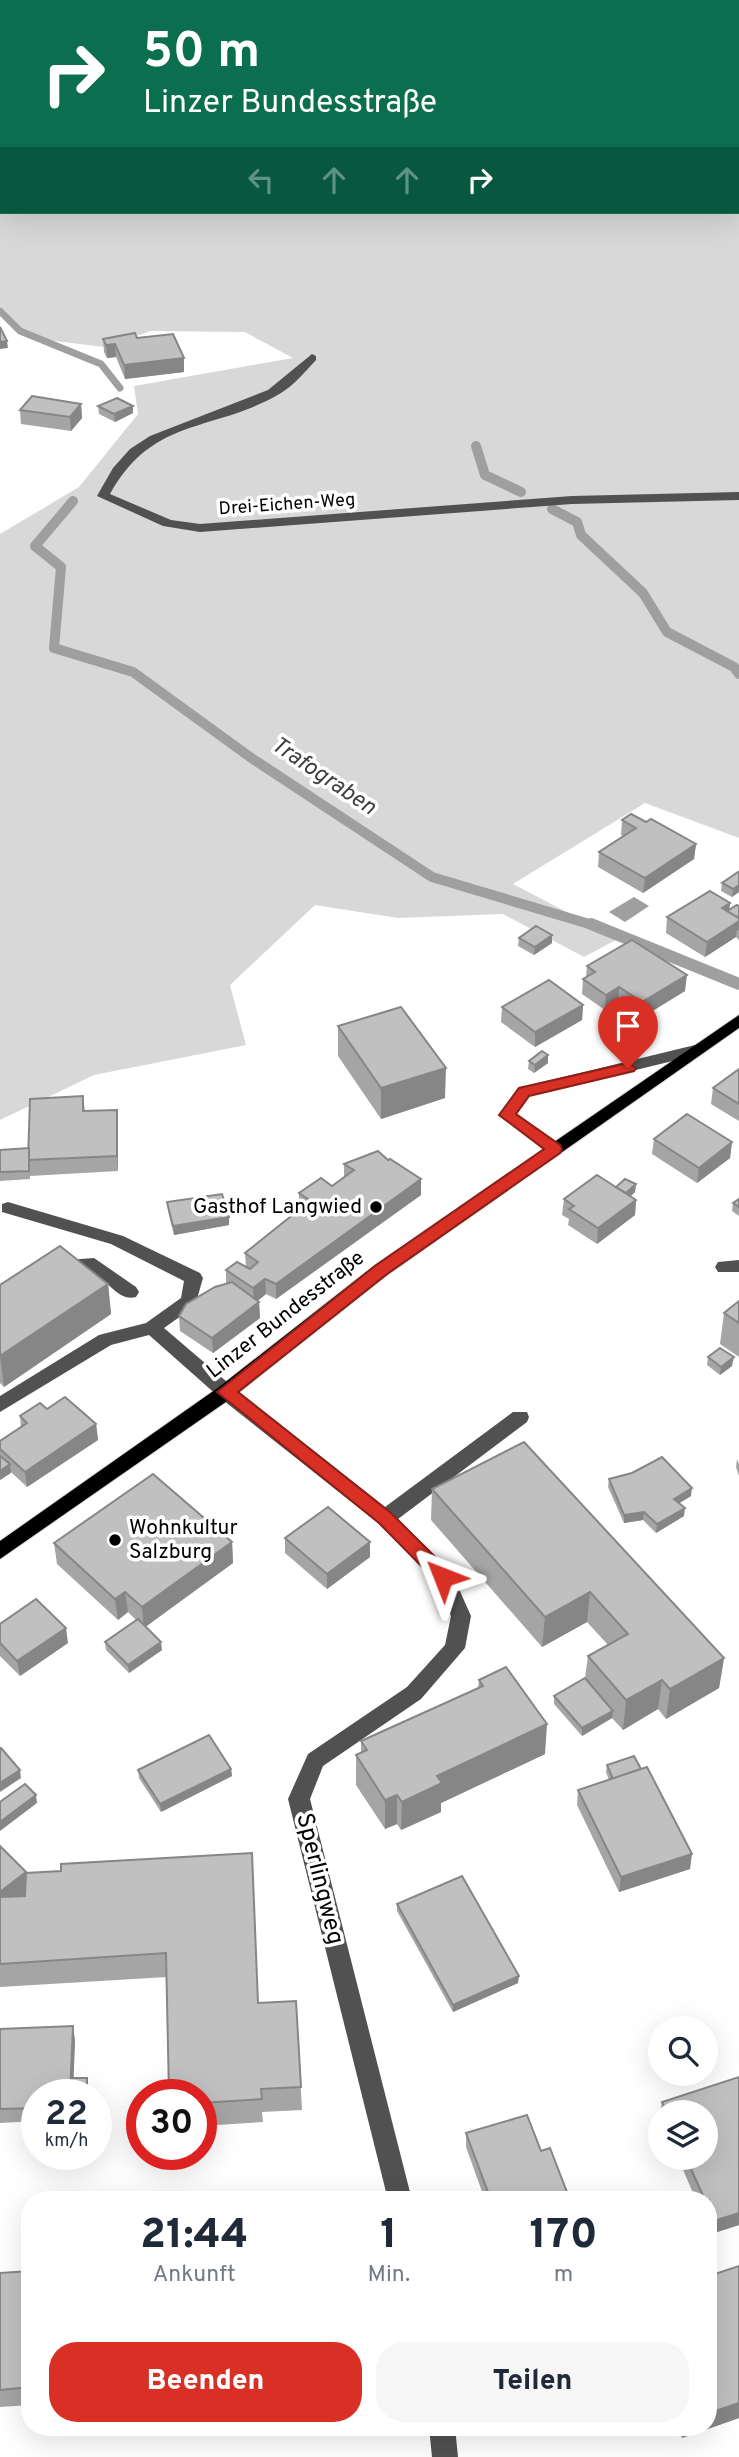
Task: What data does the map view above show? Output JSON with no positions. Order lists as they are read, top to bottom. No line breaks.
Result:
{"streets":{"main road":["Linzer Bundesstraße"],"street":["Drei-Eichen-Weg","Sperlingweg"]},"crossings":[["Linzer Bundesstraße","Sperlingweg"]],"water":["Trafograben"],"places":["Gasthof Langwied","Wohnkultur Salzburg"],"page":{"turn":["50 m","Linzer Bundesstraße"],"speed":"22 km/h","limit":"30","eta":["21:44","Ankunft","1","Min.","170","m"],"buttons":["Beenden","Teilen"]}}
